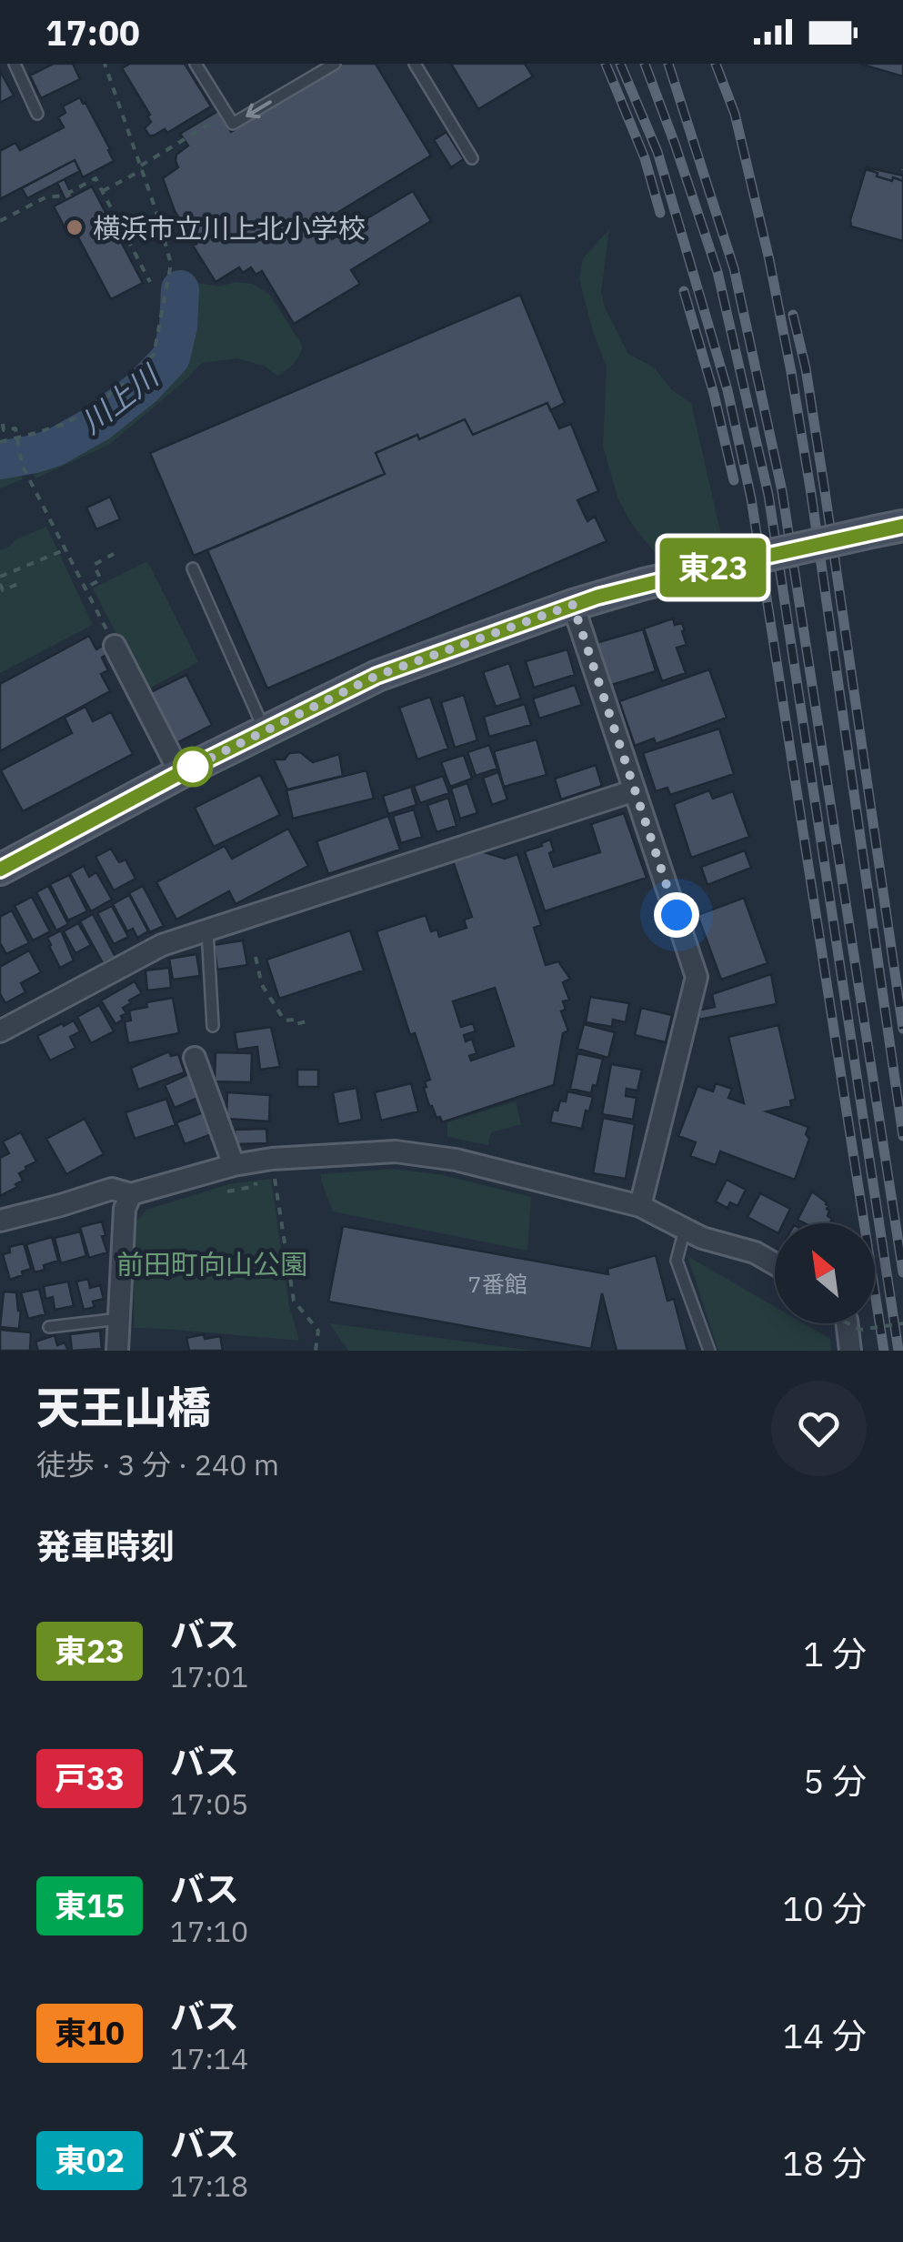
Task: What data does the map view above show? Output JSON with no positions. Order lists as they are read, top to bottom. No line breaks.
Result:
{"water":["川上川"],"parks":["前田町向山公園"],"places":["横浜市立川上北小学校"],"lines":["bus line 東23"],"house_numbers":["7番館"],"north":"top left","page":{"status":"17:00","on_map":"東23","heading":[["天王山橋","徒歩 · 3 分 · 240 m"],"発車時刻"],"list":[{"mark":"東23","name":"バス","note":"17:01","value":"1 分"},{"mark":"戸33","name":"バス","note":"17:05","value":"5 分"},{"mark":"東15","name":"バス","note":"17:10","value":"10 分"},{"mark":"東10","name":"バス","note":"17:14","value":"14 分"},{"mark":"東02","name":"バス","note":"17:18","value":"18 分"}]}}
